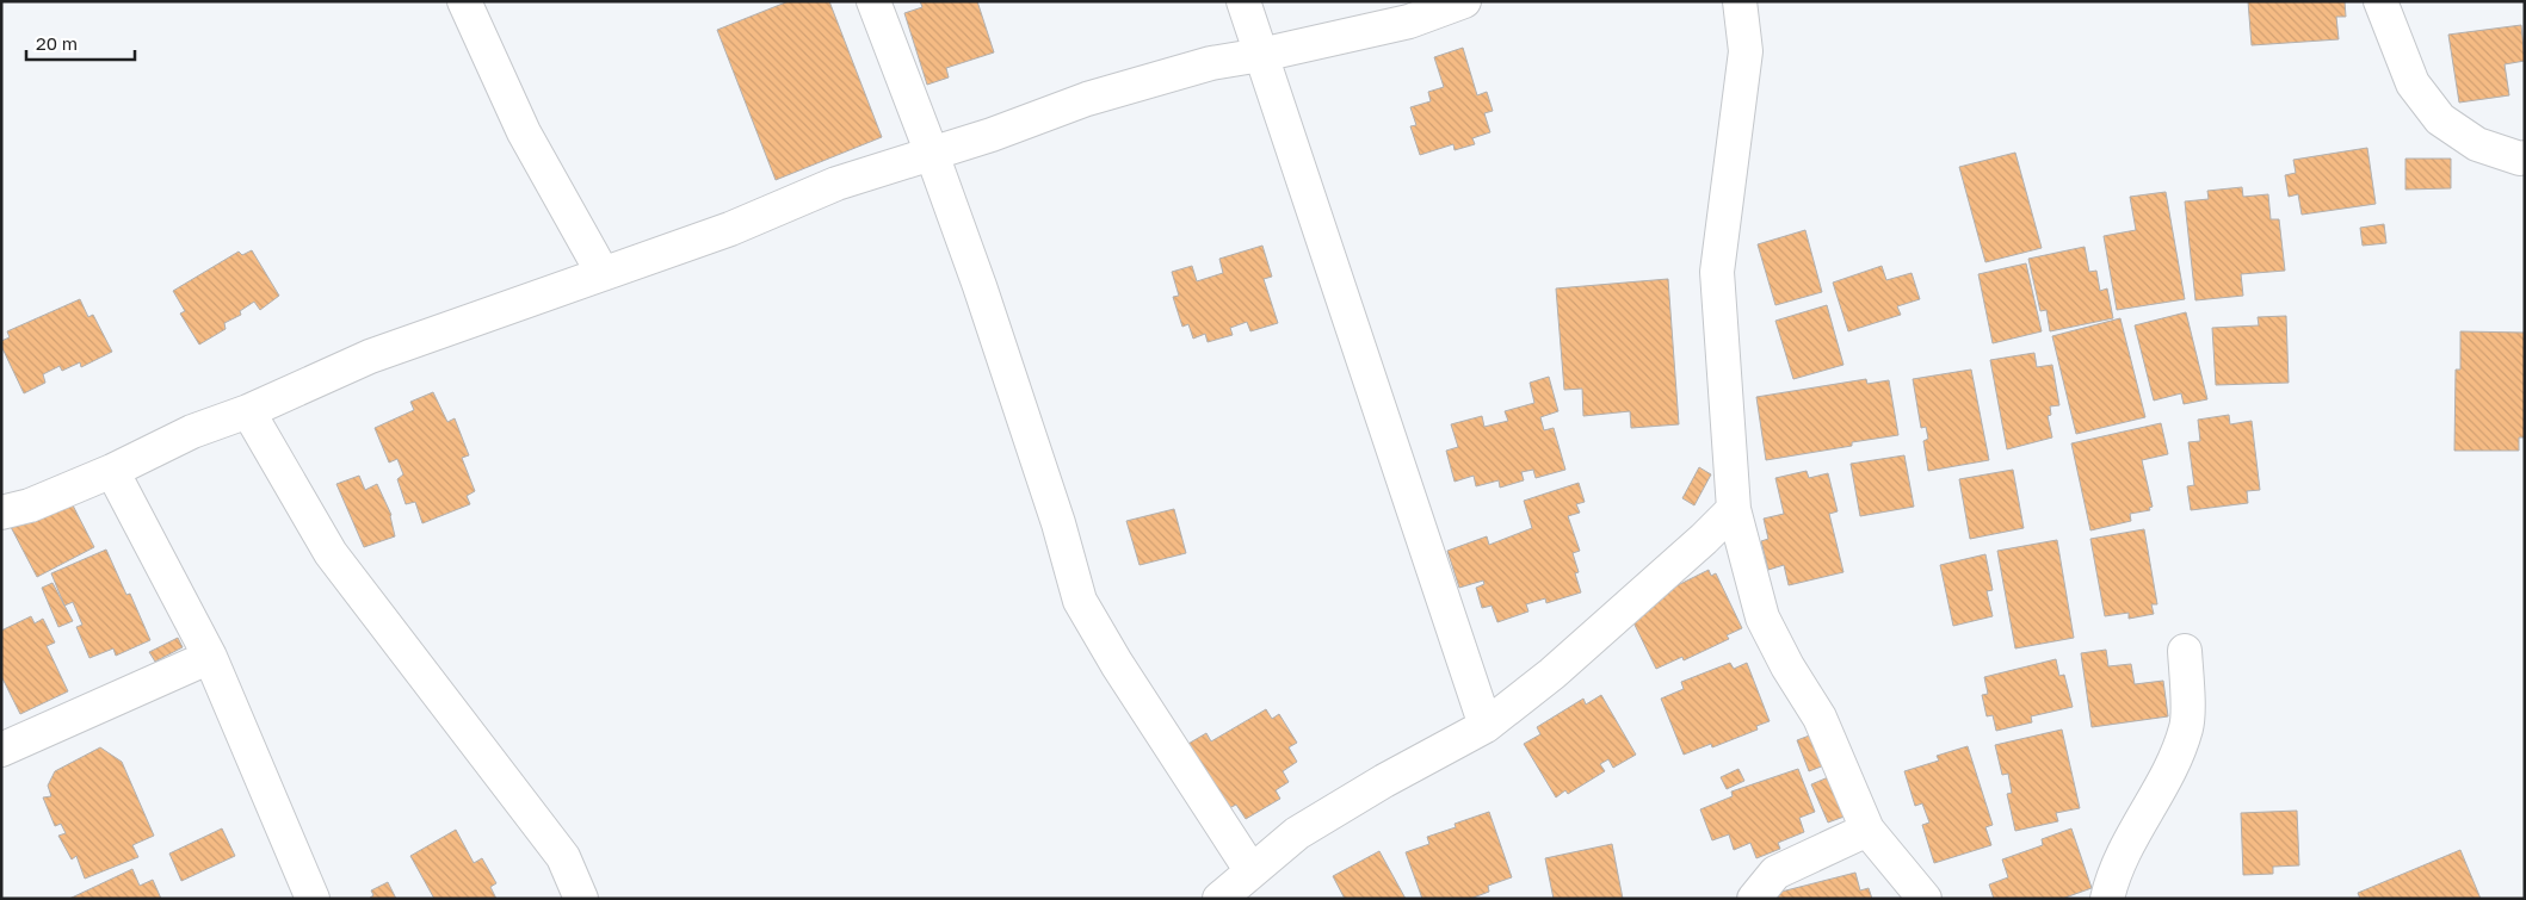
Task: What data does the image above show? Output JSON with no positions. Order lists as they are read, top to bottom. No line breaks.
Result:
{"scale_bar":"20 m"}
